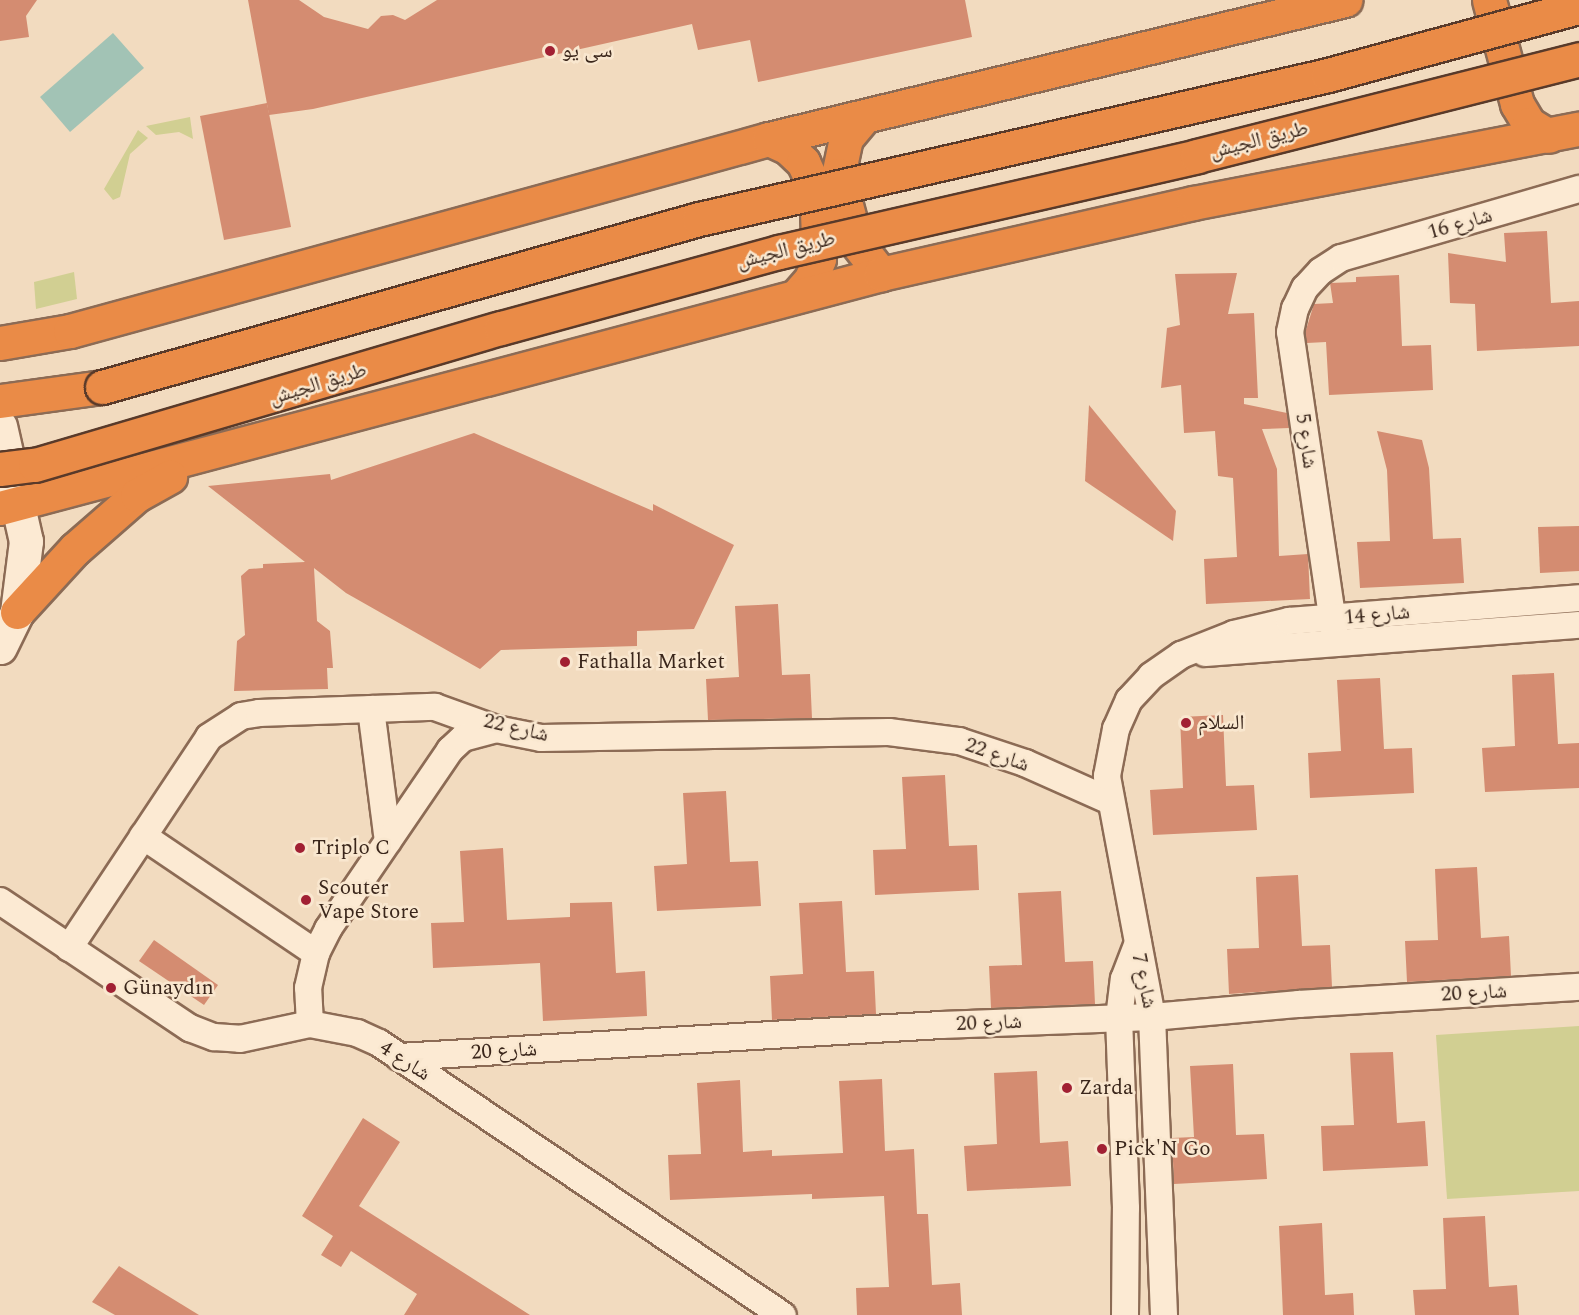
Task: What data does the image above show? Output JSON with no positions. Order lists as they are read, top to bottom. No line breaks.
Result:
{"streets":{"highway":["طريق الجيش"],"street":["شارع 16","شارع 5","شارع 14","شارع 22","شارع 7","شارع 20","شارع 4"]},"crossings":[["شارع 16","شارع 5"],["شارع 5","شارع 14"],["شارع 14","شارع 22"],["شارع 14","شارع 7"],["شارع 22","شارع 4"],["شارع 7","شارع 20"],["شارع 20","شارع 4"]],"places":["سى يو","Fathalla Market","السلام","Triplo C","Scouter Vape Store","Günaydın","Zarda","Pick'N Go"]}
